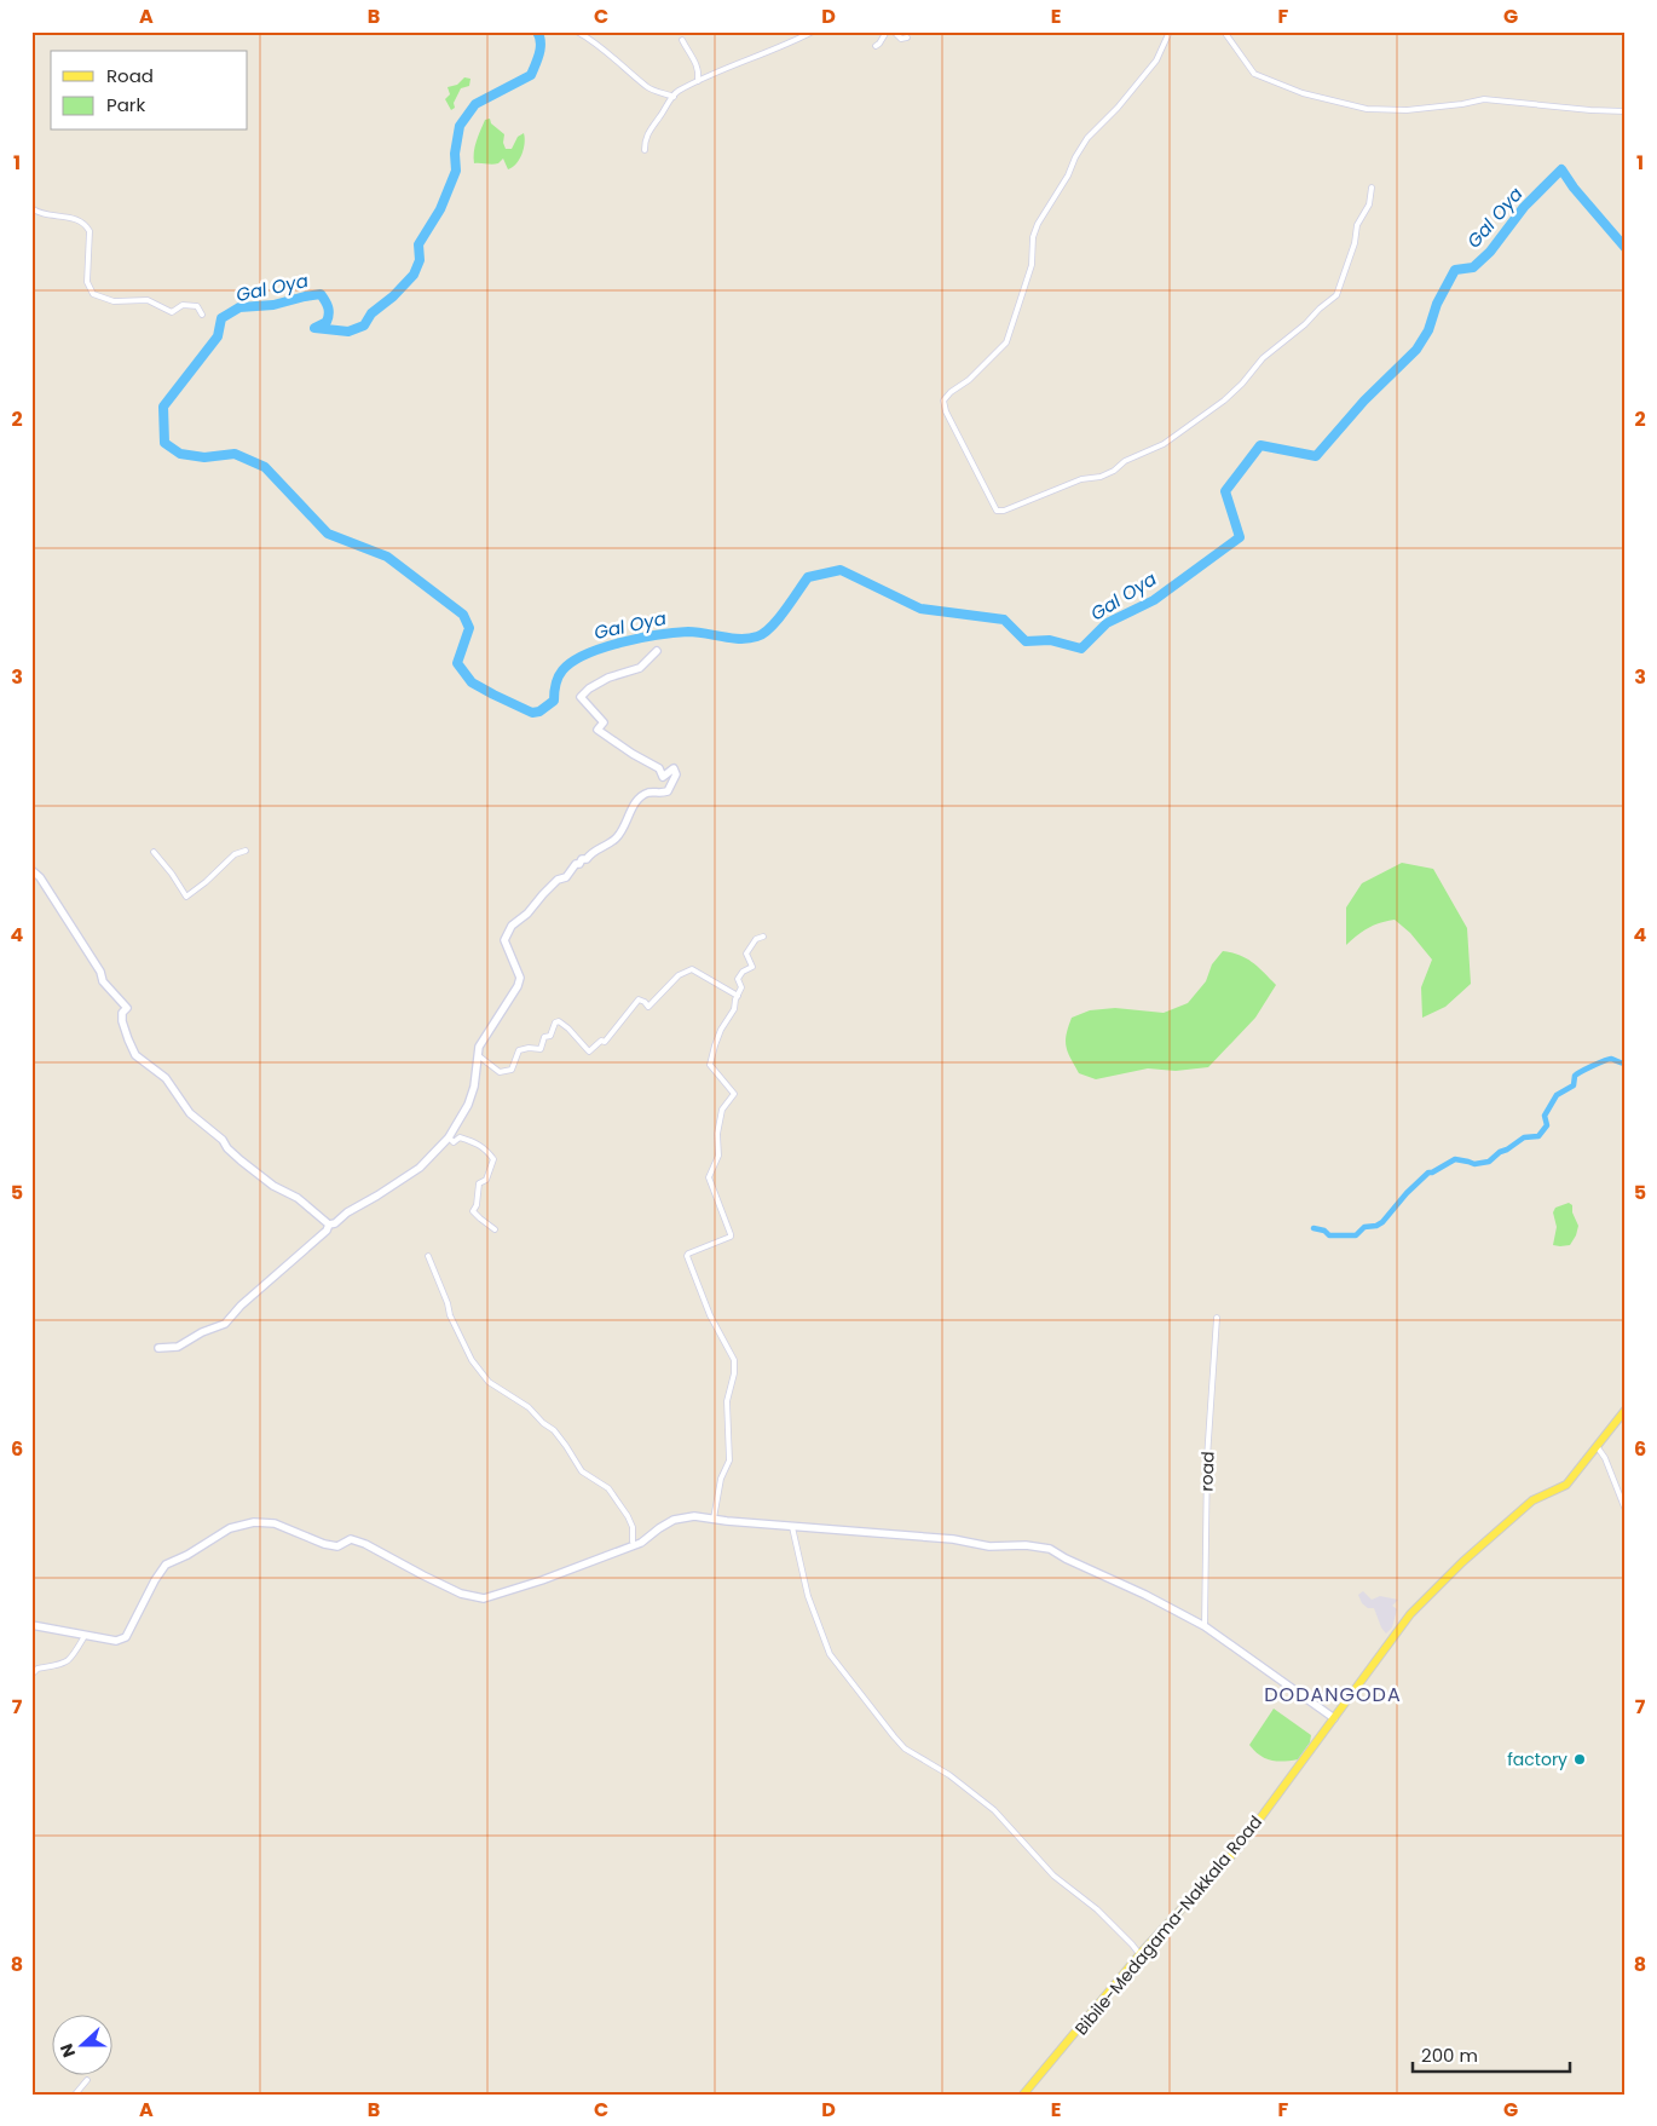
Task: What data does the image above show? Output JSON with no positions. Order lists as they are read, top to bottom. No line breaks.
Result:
{"streets":{"main road":["Bibile-Medagama-Nakkala Road"],"street":["road"]},"districts":["DODANGODA"],"water":["Gal Oya"],"places":["factory"],"legend":["Road","Park"],"scale_bar":"200 m","north":"left","grid":{"columns":["A","B","C","D","E","F","G"],"rows":["1","2","3","4","5","6","7","8"]}}
